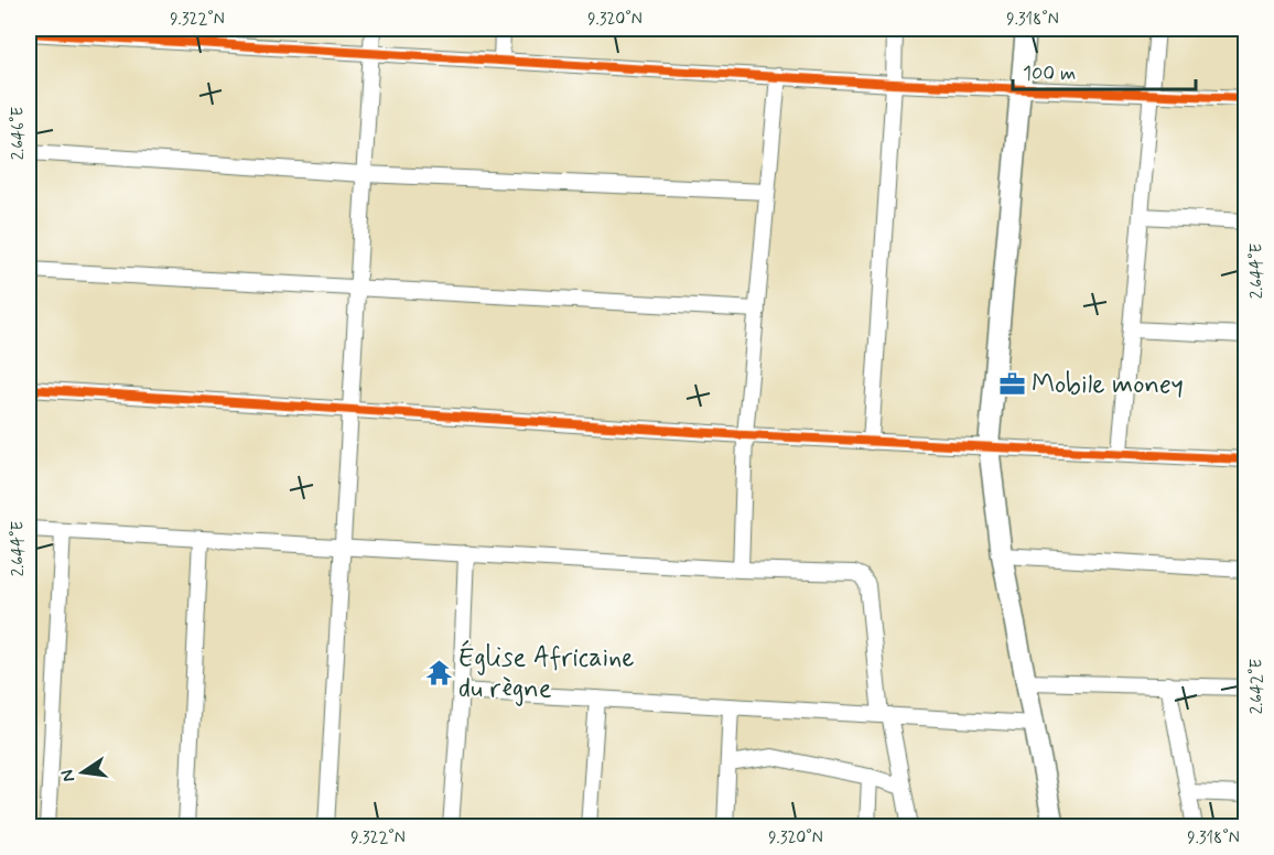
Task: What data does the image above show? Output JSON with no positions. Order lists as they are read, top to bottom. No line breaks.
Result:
{"places":{"office":["Mobile money"],"temple":["Église Africaine du règne"]},"scale_bar":"100 m","north":"left","coordinates":["9.322°N","9.320°N","9.318°N","2.646°E","2.644°E","2.642°E"]}
